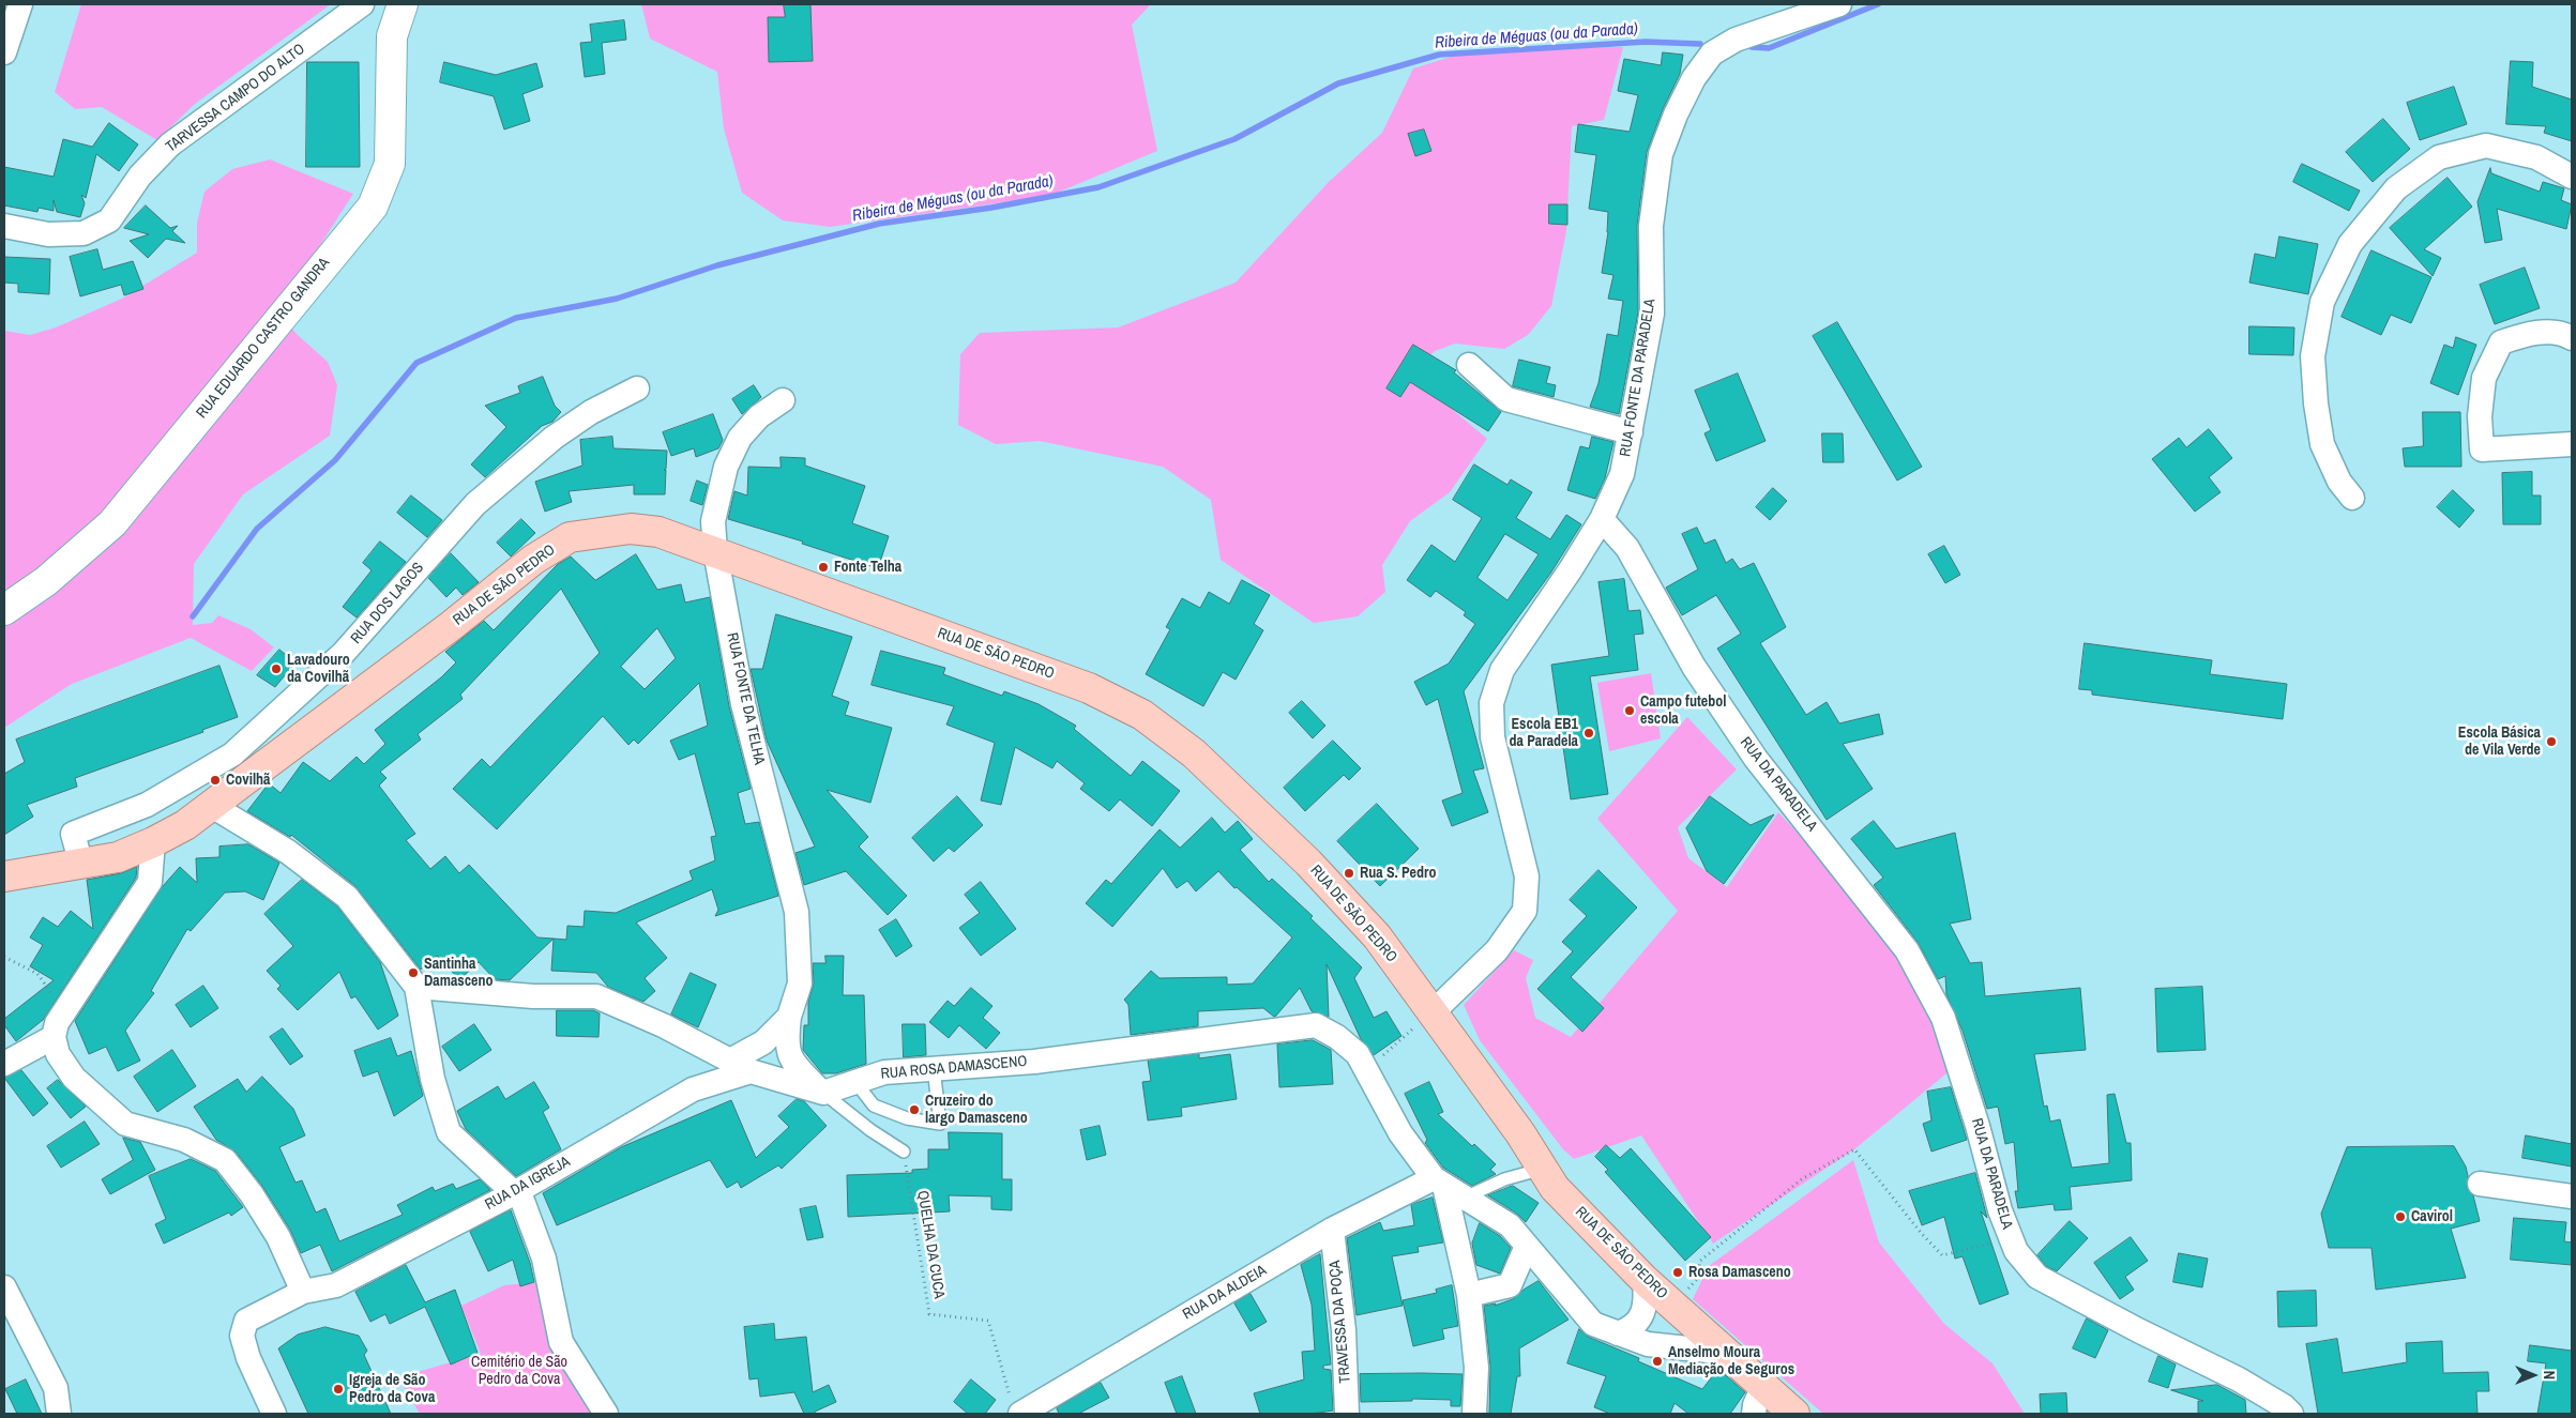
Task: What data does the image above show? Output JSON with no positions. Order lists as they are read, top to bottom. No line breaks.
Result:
{"streets":{"main road":["RUA DE SÃO PEDRO"],"street":["TARVESSA CAMPO DO ALTO","RUA EDUARDO CASTRO GANDRA","RUA FONTE DA PARADELA","RUA DOS LAGOS","RUA FONTE DA TELHA","RUA DA PARADELA","RUA ROSA DAMASCENO","RUA DA IGREJA","RUA DA ALDEIA","TRAVESSA DA POÇA"],"path":["QUELHA DA CUCA"]},"crossings":[["RUA FONTE DA PARADELA","RUA DA PARADELA"],["RUA DE SÃO PEDRO","RUA DOS LAGOS"],["RUA DE SÃO PEDRO","RUA FONTE DA TELHA"],["RUA DE SÃO PEDRO","RUA ROSA DAMASCENO"],["RUA FONTE DA TELHA","RUA ROSA DAMASCENO"],["RUA FONTE DA TELHA","RUA DA IGREJA"],["RUA ROSA DAMASCENO","RUA DA ALDEIA"],["QUELHA DA CUCA","RUA DA ALDEIA"],["RUA DA ALDEIA","TRAVESSA DA POÇA"]],"water":["Ribeira de Méguas (ou da Parada)"],"parks":["Cemitério de São Pedro da Cova"],"places":["Fonte Telha","Lavadouro da Covilhã","Campo futebol escola","Escola EB1 da Paradela","Escola Básica de Vila Verde","Covilhã","Rua S. Pedro","Santinha Damasceno","Cruzeiro do largo Damasceno","Cavirol","Rosa Damasceno","Anselmo Moura Mediação de Seguros","Igreja de São Pedro da Cova"],"north":"right"}
